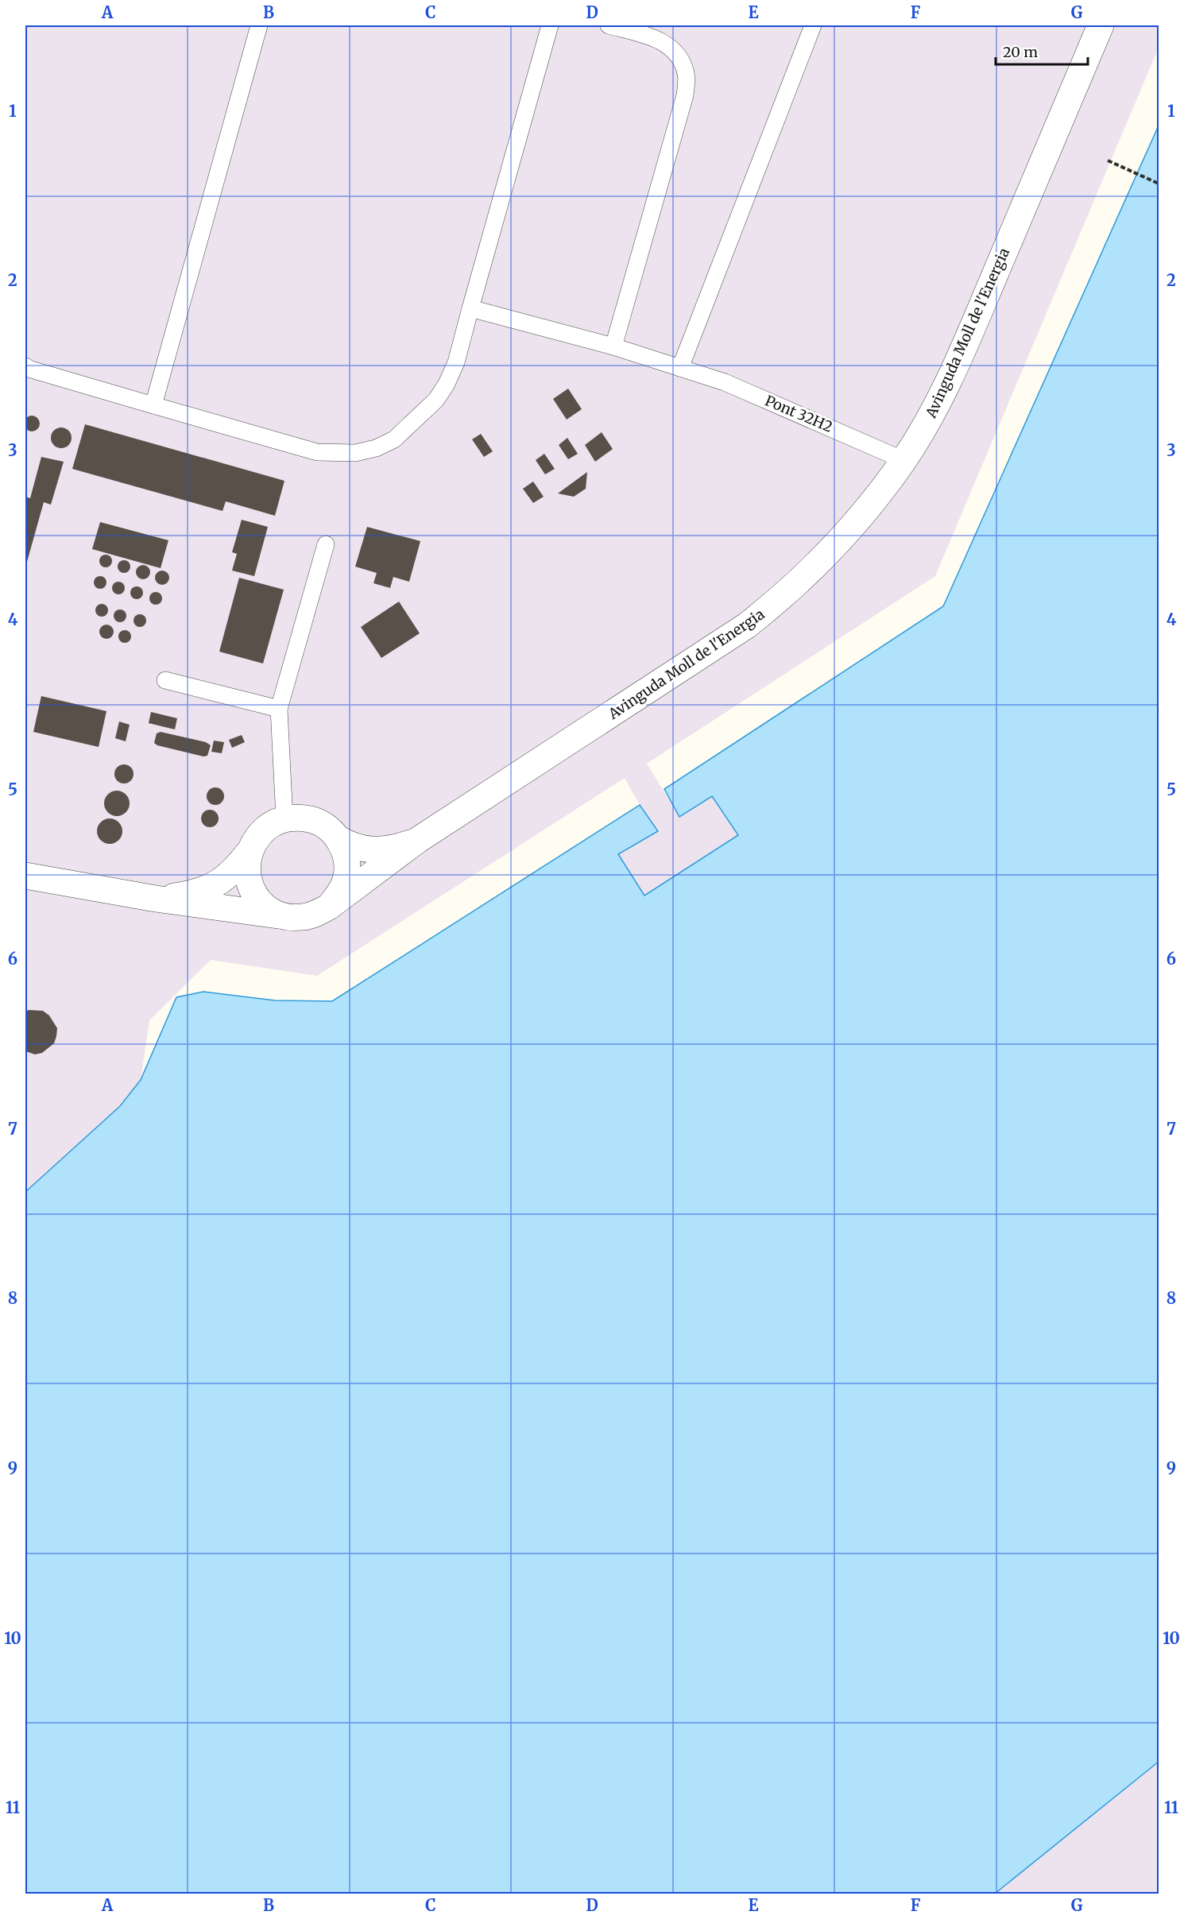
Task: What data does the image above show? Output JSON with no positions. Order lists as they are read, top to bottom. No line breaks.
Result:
{"streets":{"street":["Avinguda Moll de l'Energia"],"lane":["Pont 32H2"]},"crossings":[["Avinguda Moll de l'Energia","Pont 32H2"]],"scale_bar":"20 m","grid":{"columns":["A","B","C","D","E","F","G"],"rows":["1","2","3","4","5","6","7","8","9","10","11"]}}
